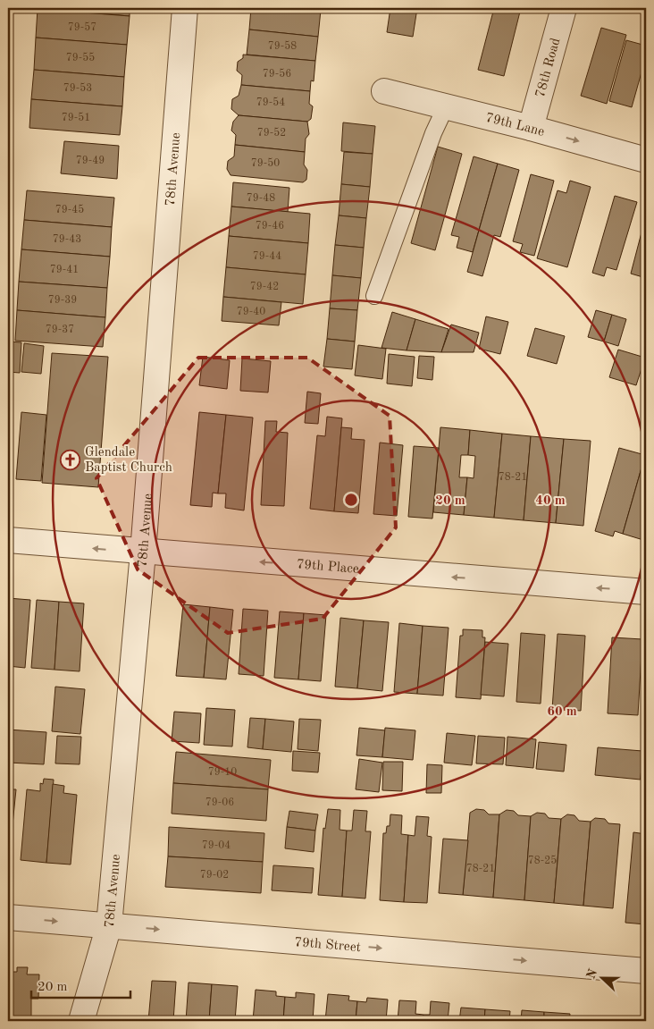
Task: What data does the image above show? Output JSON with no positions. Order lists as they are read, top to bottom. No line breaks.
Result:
{"streets":{"street":["78th Road","79th Lane","78th Avenue","79th Place","79th Street"]},"crossings":[["78th Road","79th Lane"],["78th Avenue","79th Place"],["78th Avenue","79th Street"]],"one_way":["79th Lane","79th Place","79th Street"],"places":{"church":["Glendale Baptist Church"]},"house_numbers":["79-57","79-58","79-55","79-56","79-53","79-54","79-51","79-52","79-49","79-50","79-48","79-45","79-46","79-43","79-44","79-41","79-42","79-39","79-40","79-37","78-21","79-10","79-06","79-04","78-25","78-21","79-02"],"scale_bar":"20 m","north":"left","rings":["20 m","40 m","60 m"]}
